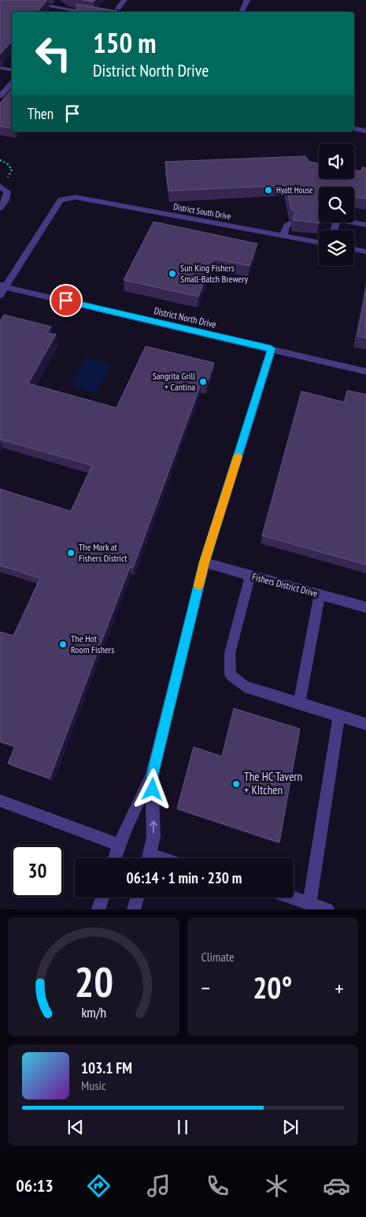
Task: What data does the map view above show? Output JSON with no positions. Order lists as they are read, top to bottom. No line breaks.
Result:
{"streets":{"street":["District South Drive","District North Drive","Fishers District Drive"]},"crossings":[["District South Drive","District North Drive"]],"places":["Hyatt House","Sun King Fishers Small-Batch Brewery","Sangrita Grill + Cantina","The Mark at Fishers District","The Hot Room Fishers","The HC Tavern + KItchen"],"page":{"turn":["150 m","District North Drive"],"then":"Then","limit":"30","trip":"06:14 · 1 min · 230 m","tile":"Climate","heat":["−","20°","+"],"song":["103.1 FM","Music"],"tabs":"06:13","gauge":["20","km/h"]}}
